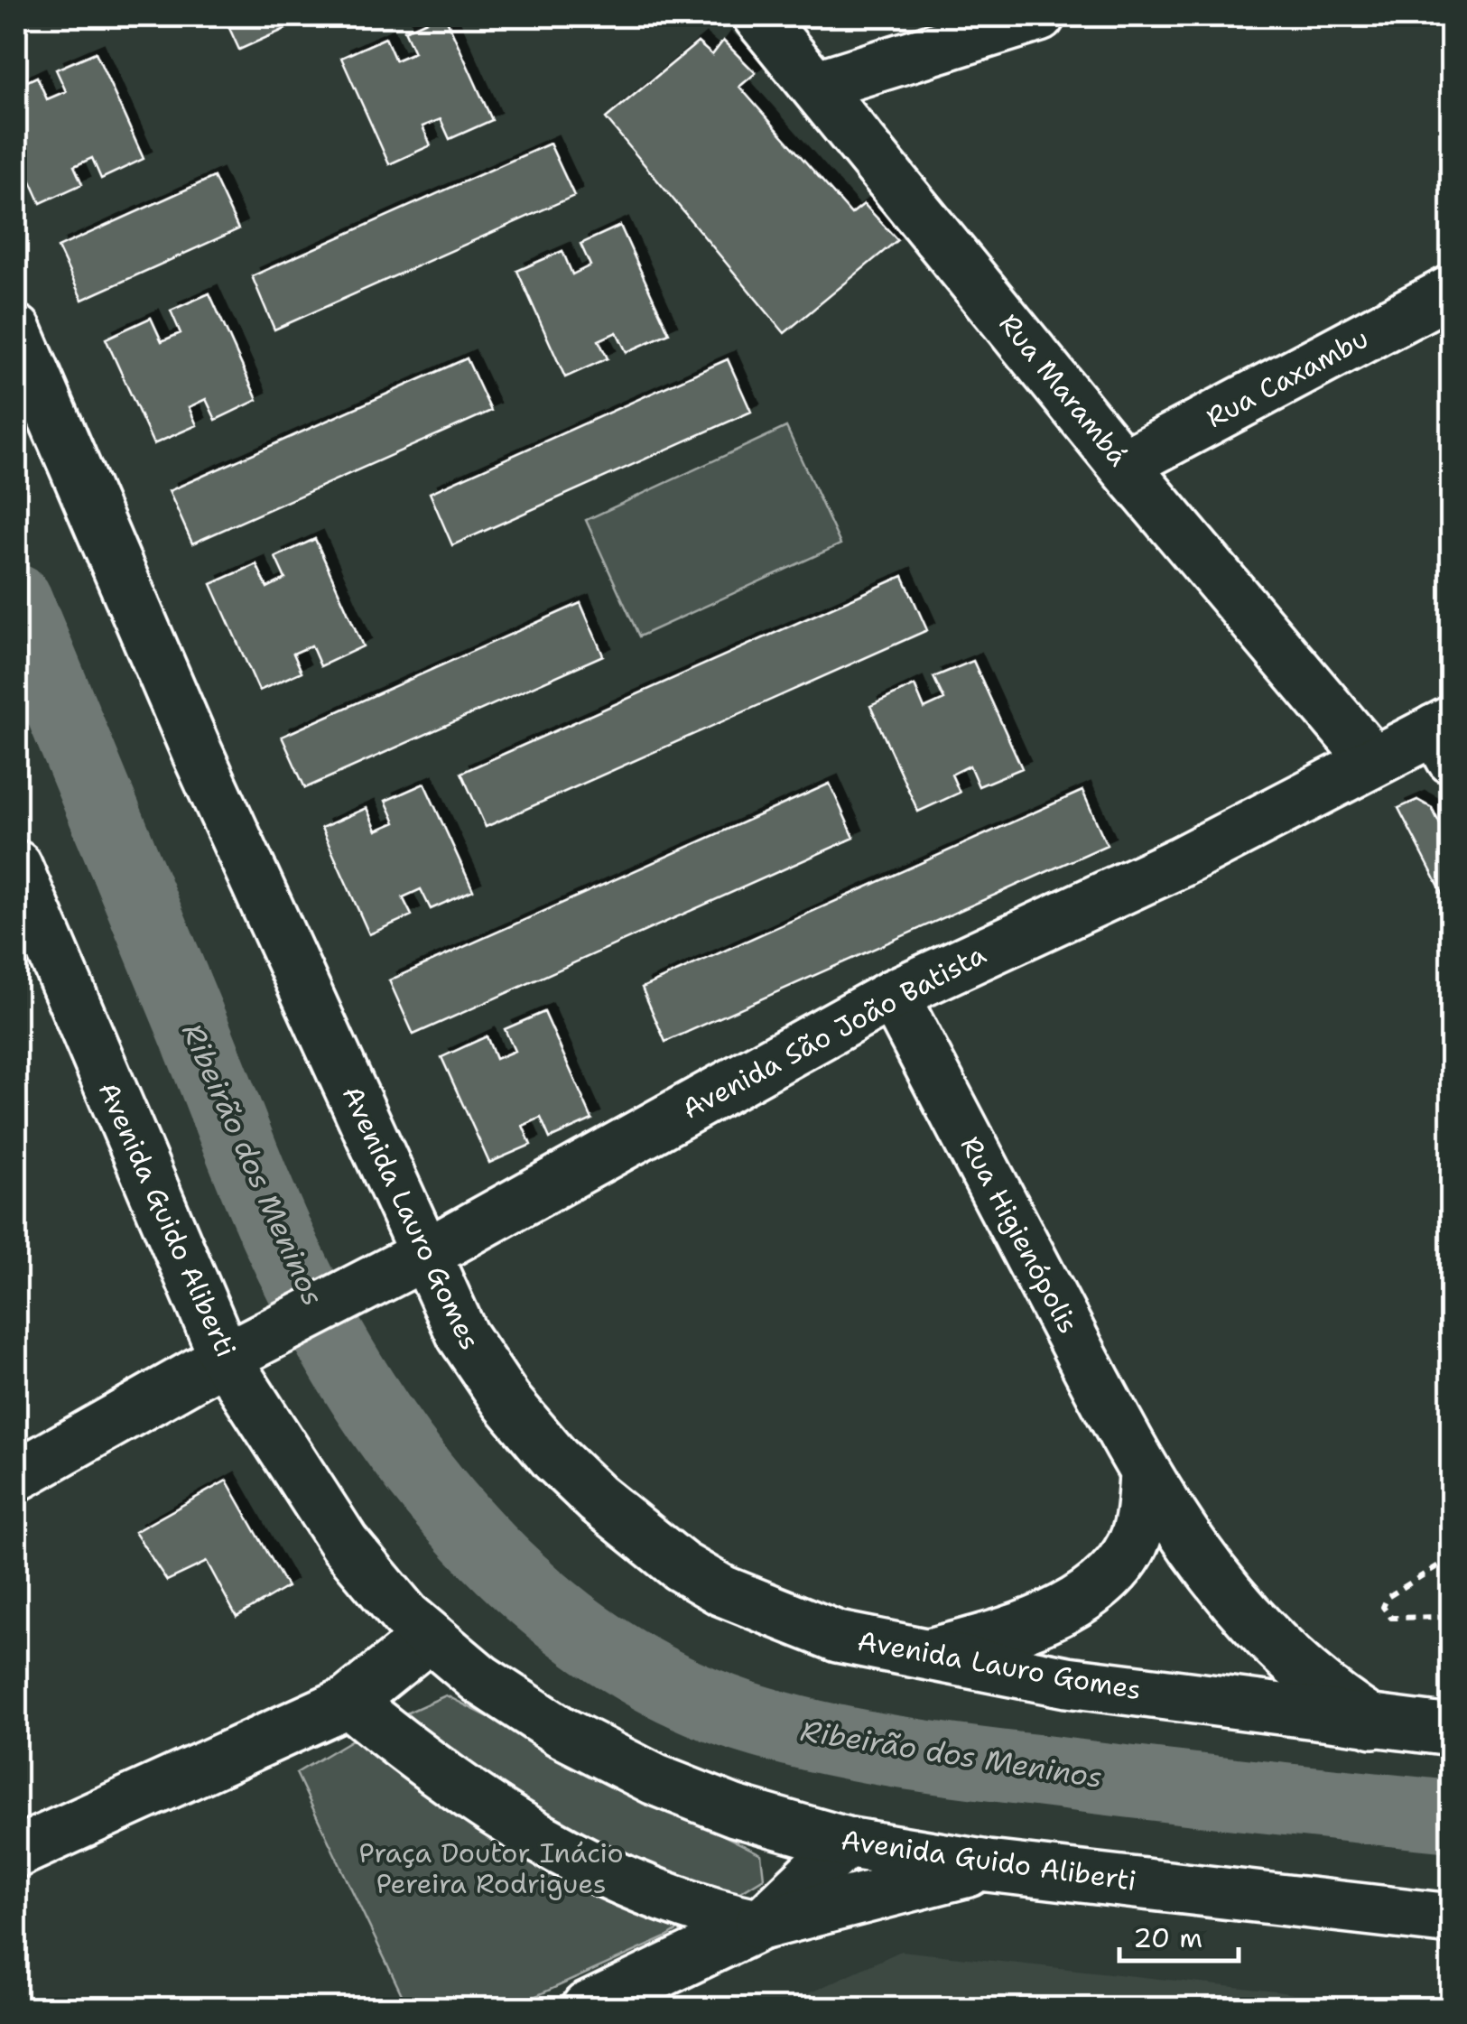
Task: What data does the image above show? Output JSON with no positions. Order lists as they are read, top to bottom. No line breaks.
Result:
{"streets":{"main road":["Rua Caxambu","Rua Marambá","Avenida São João Batista","Avenida Lauro Gomes","Avenida Guido Aliberti","Rua Higienópolis"]},"crossings":[["Rua Caxambu","Rua Marambá"],["Rua Marambá","Avenida São João Batista"],["Avenida São João Batista","Avenida Lauro Gomes"],["Avenida São João Batista","Avenida Guido Aliberti"],["Avenida São João Batista","Rua Higienópolis"],["Avenida Lauro Gomes","Rua Higienópolis"]],"water":["Ribeirão dos Meninos"],"parks":["Praça Doutor Inácio Pereira Rodrigues"],"scale_bar":"20 m"}
